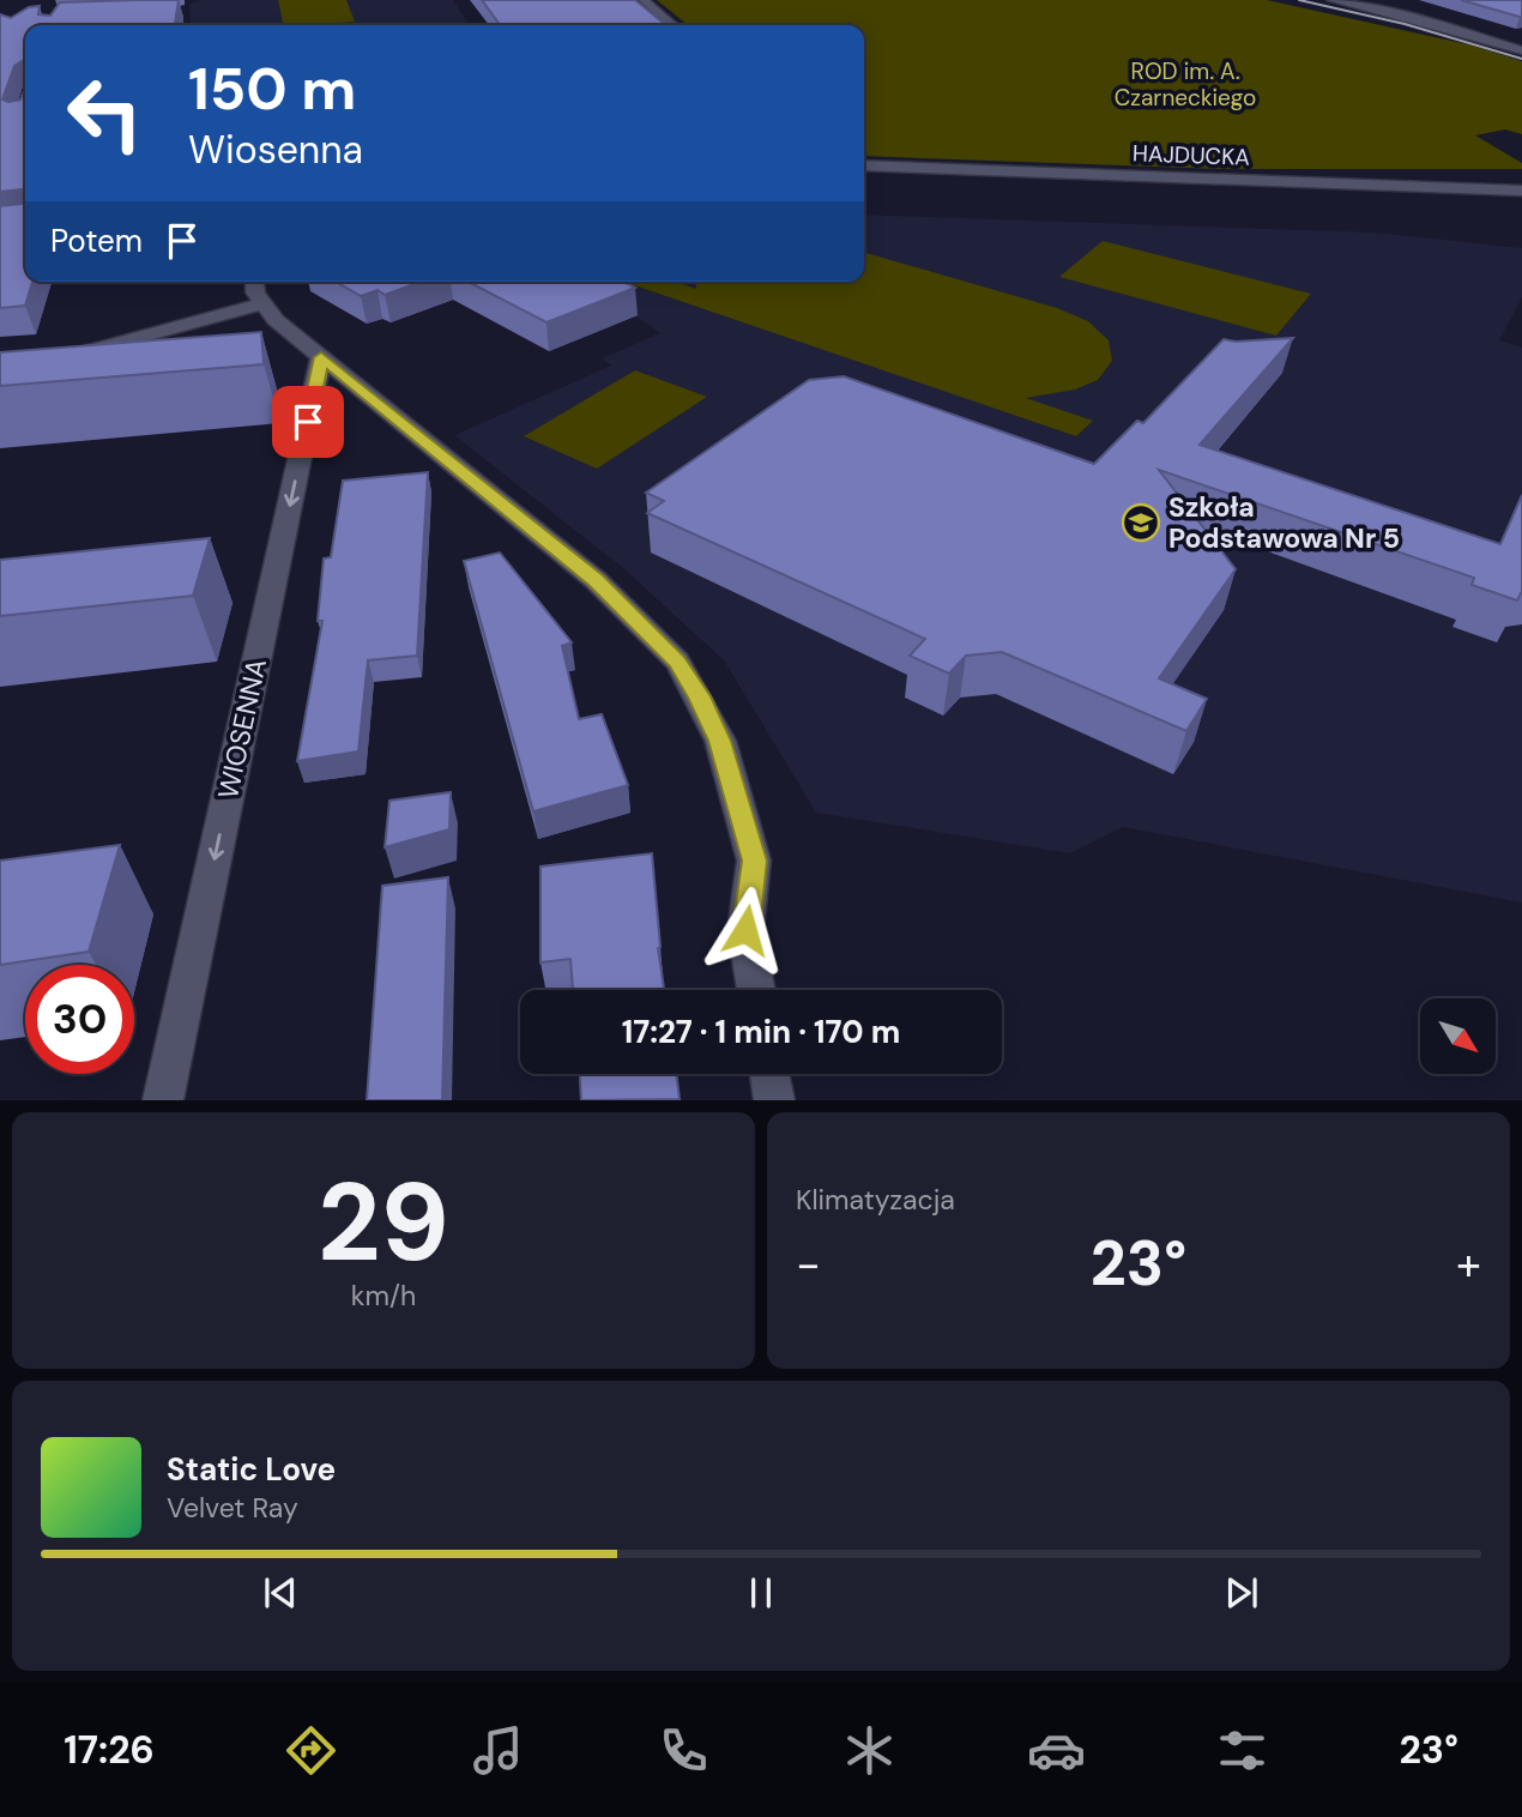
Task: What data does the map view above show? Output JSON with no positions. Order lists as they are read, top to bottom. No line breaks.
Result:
{"streets":{"street":["HAJDUCKA","WIOSENNA"]},"one_way":["WIOSENNA"],"parks":["ROD im. A. Czarneckiego"],"places":{"school or university":["Szkoła Podstawowa Nr 5"]},"north":"bottom right","page":{"turn":["150 m","Wiosenna"],"then":"Potem","limit":"30","trip":"17:27 · 1 min · 170 m","tile":[["29","km/h"],"Klimatyzacja"],"heat":["−","23°","+"],"song":["Static Love","Velvet Ray"],"tabs":["17:26","23°"]}}
